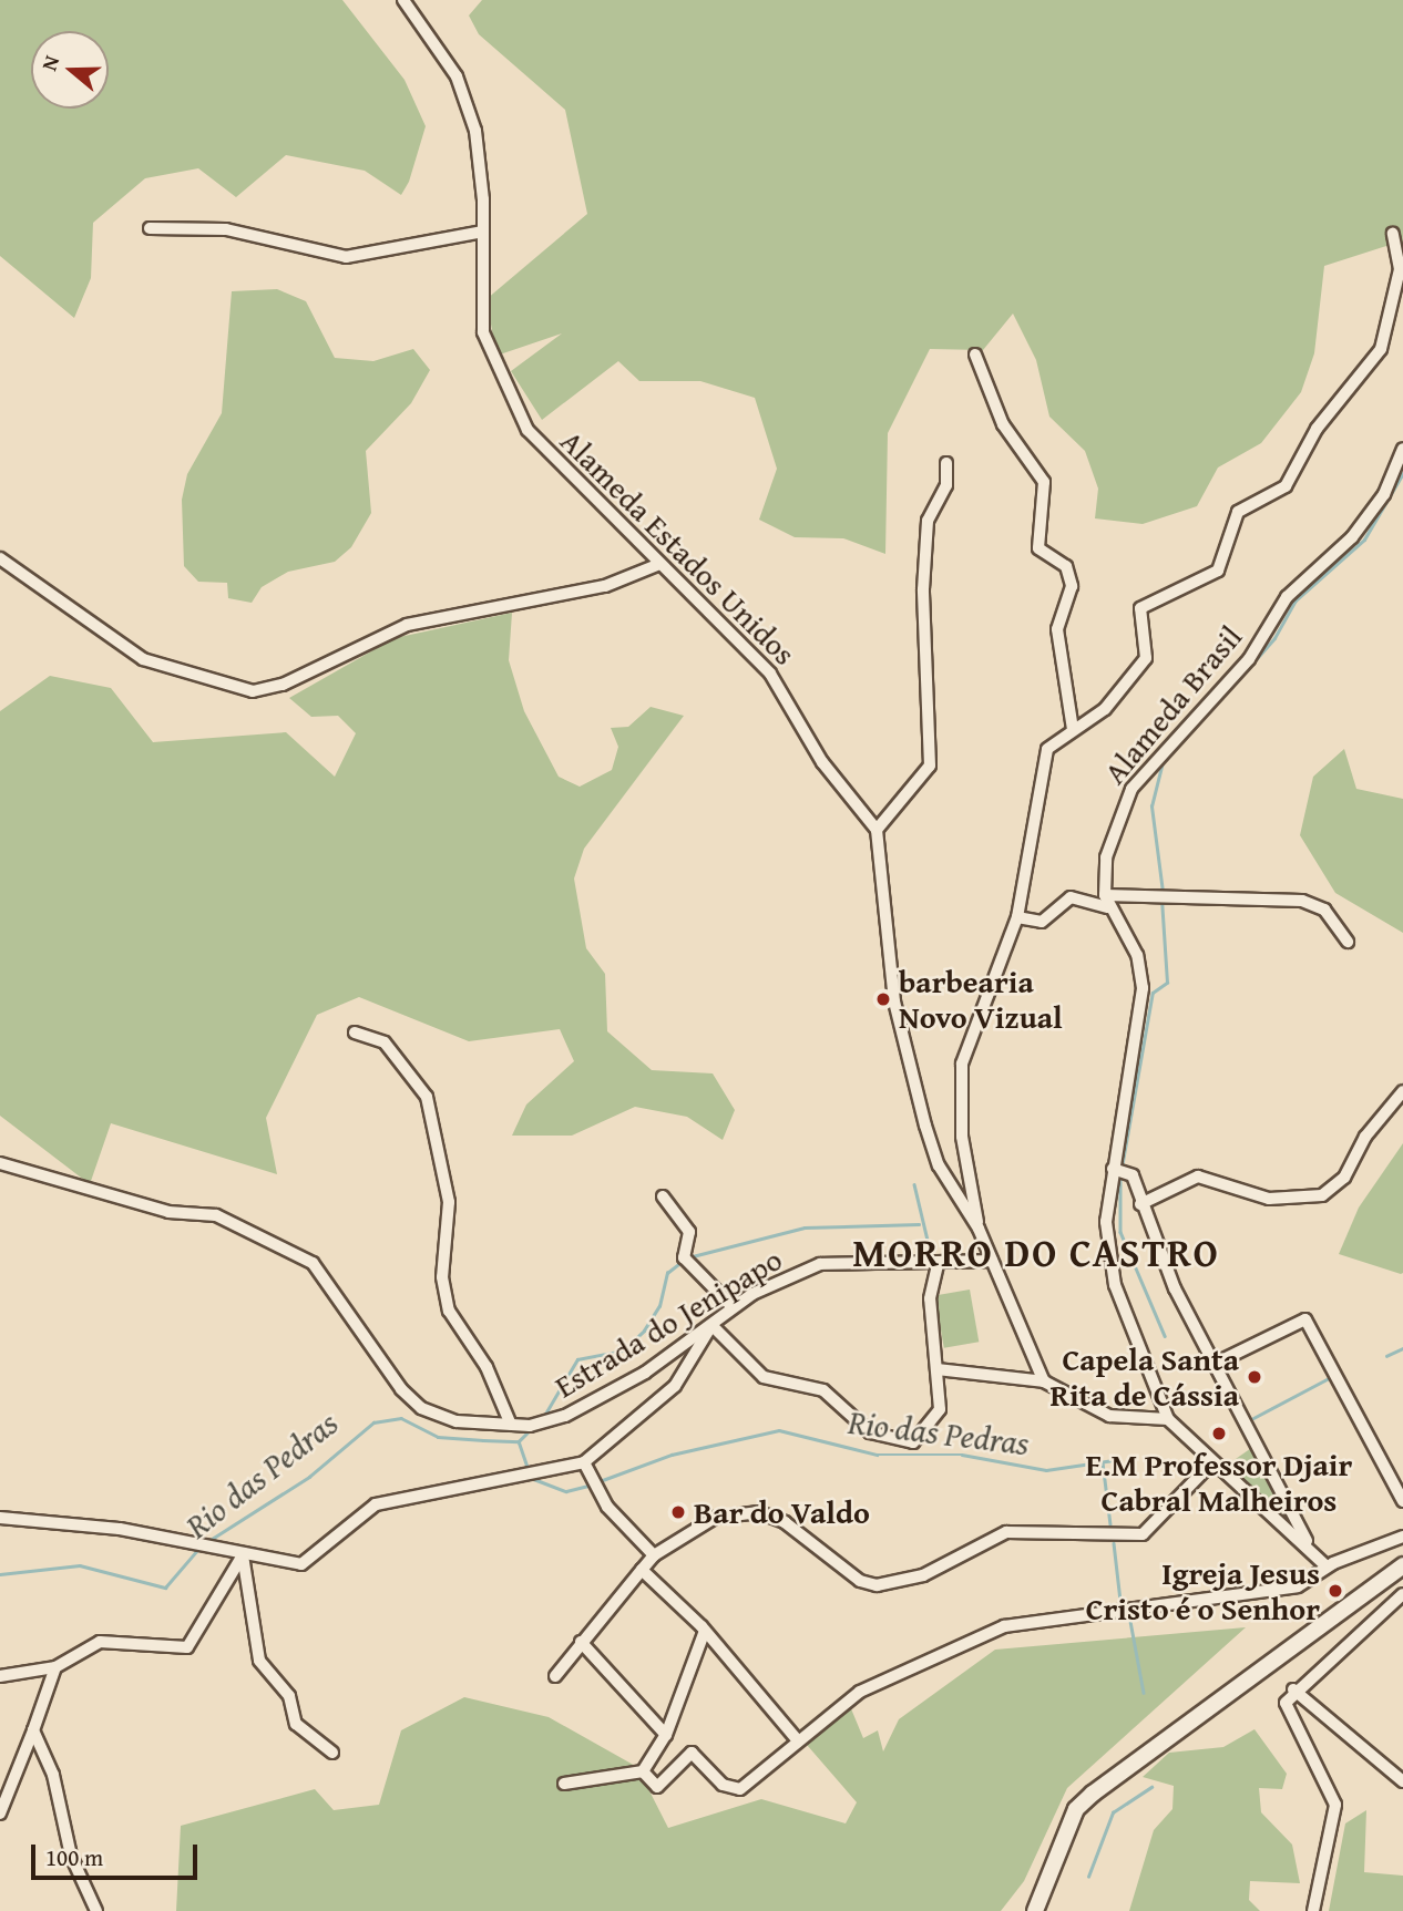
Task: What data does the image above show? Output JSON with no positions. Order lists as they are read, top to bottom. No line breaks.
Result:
{"streets":{"street":["Alameda Estados Unidos","Alameda Brasil","Estrada do Jenipapo"]},"districts":["MORRO DO CASTRO"],"water":["Rio das Pedras"],"places":["barbearia Novo Vizual","Capela Santa Rita de Cássia","E.M Professor Djair Cabral Malheiros","Bar do Valdo","Igreja Jesus Cristo é o Senhor"],"scale_bar":"100 m","north":"left"}
